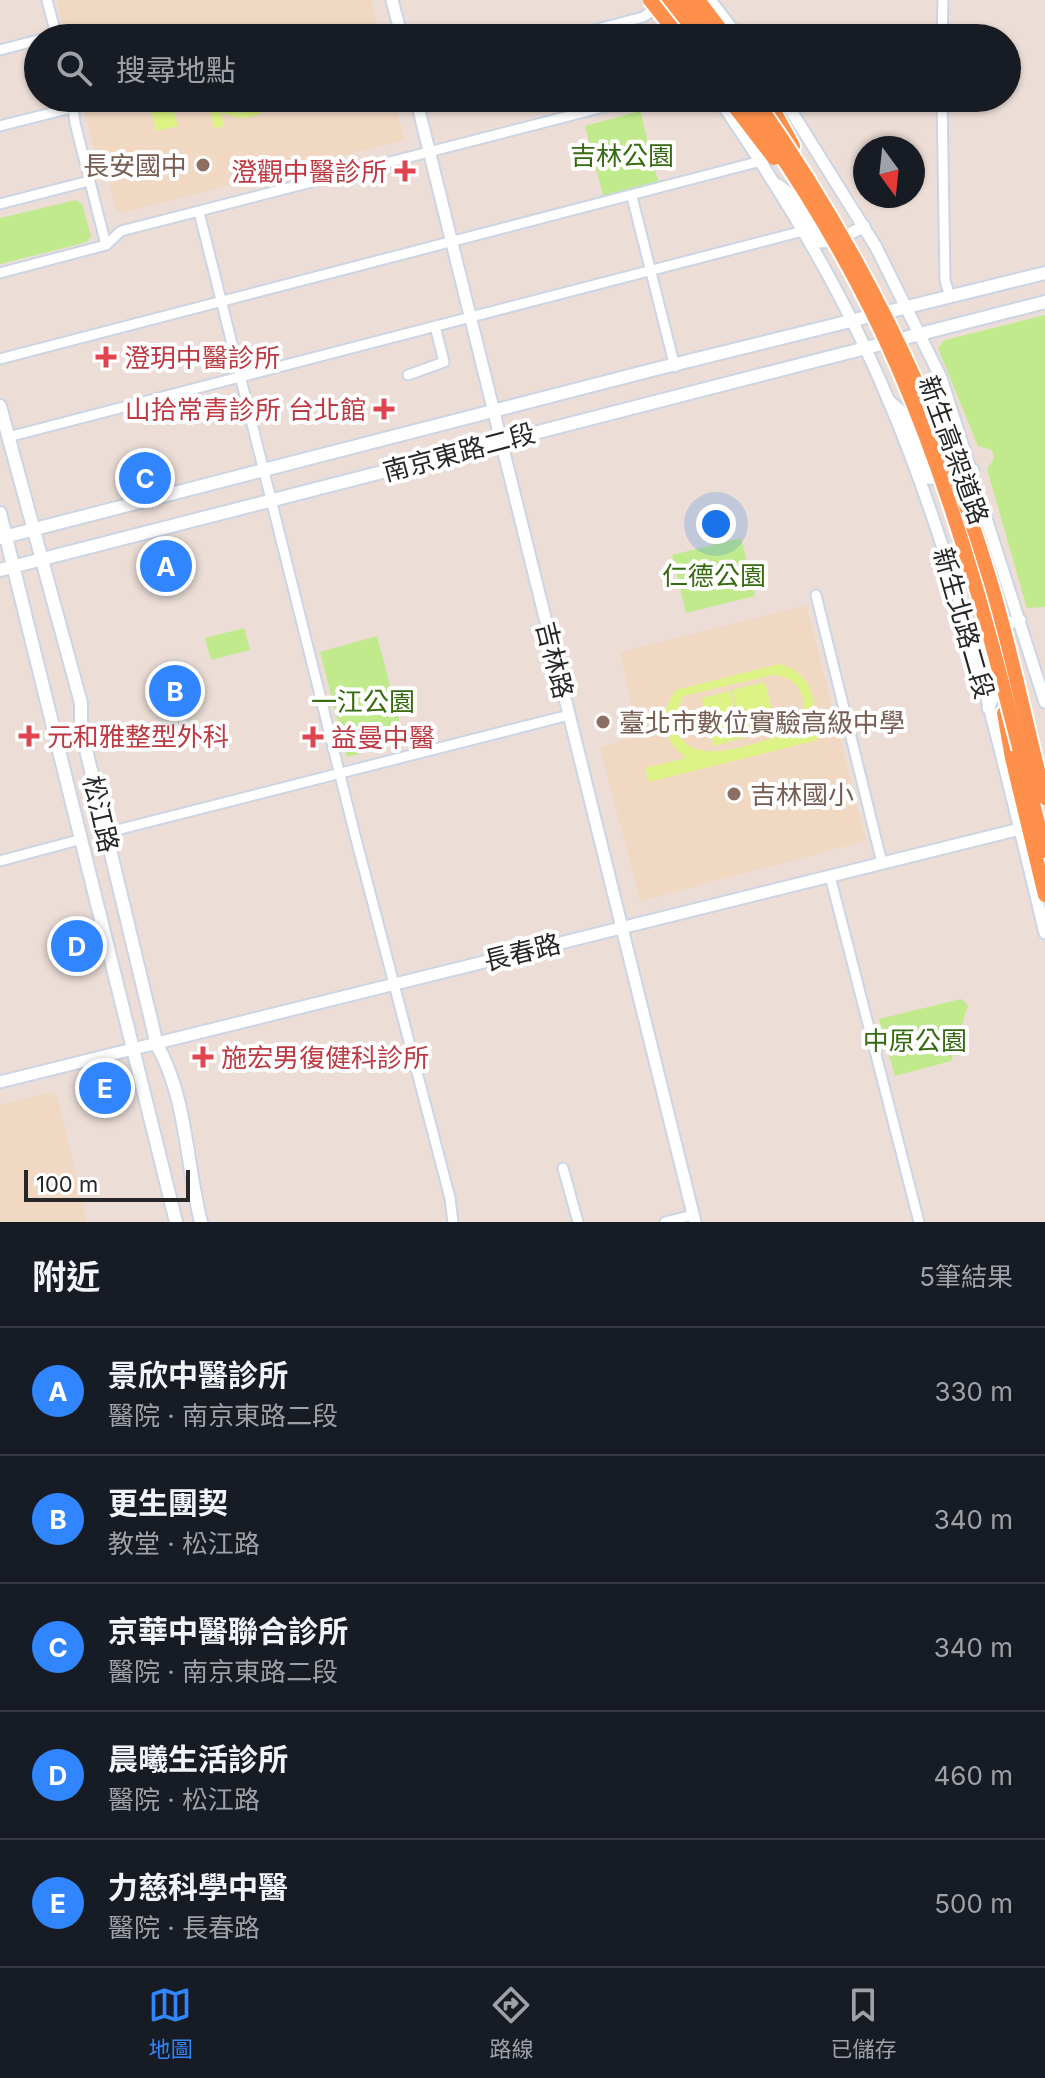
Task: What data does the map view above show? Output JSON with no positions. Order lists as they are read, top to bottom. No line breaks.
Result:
{"streets":{"highway":["新生高架道路"],"main road":["南京東路二段","松江路"],"street":["新生北路二段","吉林路","長春路"]},"crossings":[["南京東路二段","新生北路二段"],["南京東路二段","吉林路"],["南京東路二段","松江路"],["新生北路二段","長春路"],["吉林路","長春路"],["松江路","長春路"]],"parks":["吉林公園","仁德公園","一江公園","中原公園"],"places":{"other":["長安國中","臺北市數位實驗高級中學","吉林國小"],"health":["澄觀中醫診所","澄玥中醫診所","山拾常青診所 台北館","元和雅整型外科","益曼中醫","施宏男復健科診所"]},"scale_bar":"100 m","north":"bottom","page":{"search":"搜尋地點","pins":["C","A","B","D","E"],"scale":"100 m","heading":["附近","5筆結果"],"list":[{"mark":"A","name":"景欣中醫診所","note":"醫院 · 南京東路二段","value":"330 m"},{"mark":"B","name":"更生團契","note":"教堂 · 松江路","value":"340 m"},{"mark":"C","name":"京華中醫聯合診所","note":"醫院 · 南京東路二段","value":"340 m"},{"mark":"D","name":"晨曦生活診所","note":"醫院 · 松江路","value":"460 m"},{"mark":"E","name":"力慈科學中醫","note":"醫院 · 長春路","value":"500 m"}],"nav":["地圖","路線","已儲存"]}}
